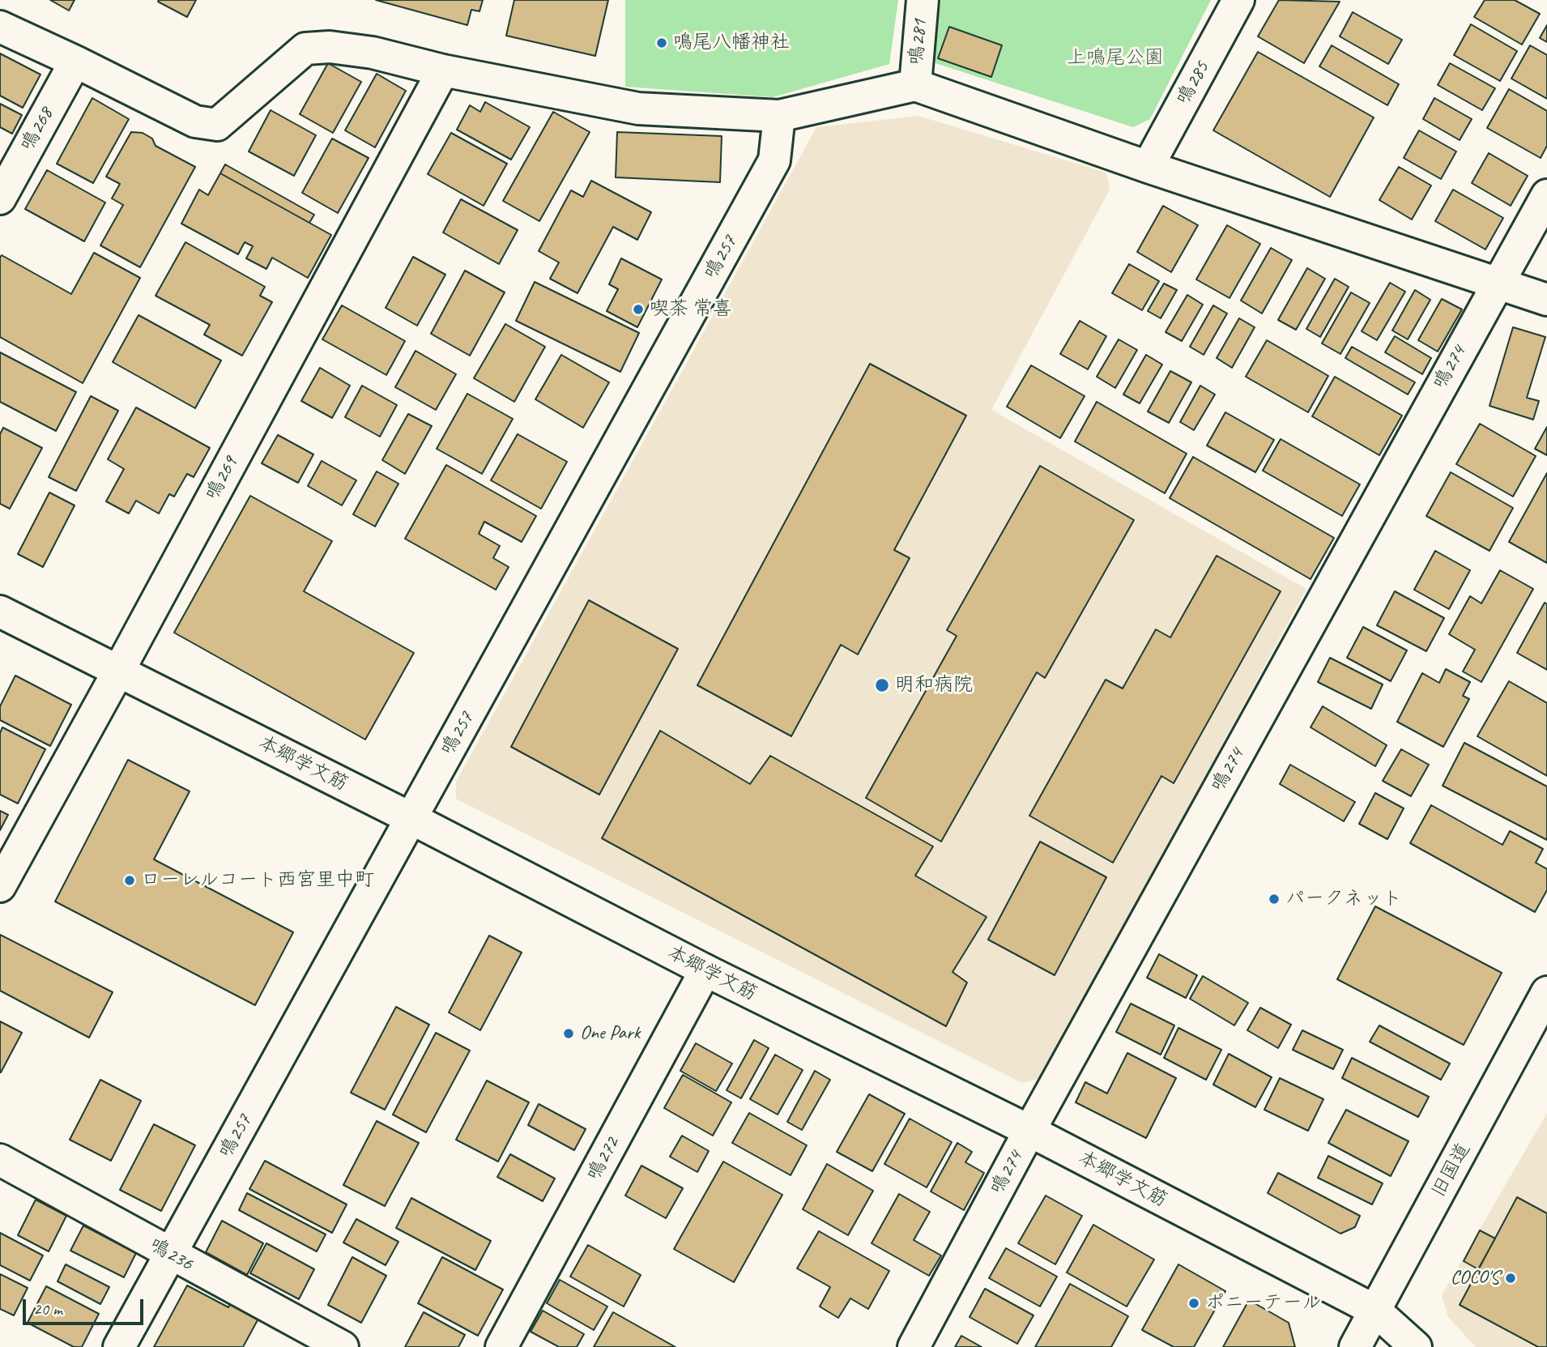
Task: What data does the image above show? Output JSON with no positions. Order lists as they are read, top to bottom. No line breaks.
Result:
{"streets":{"street":["鳴281","鳴285","鳴268","鳴257","鳴274","鳴269","本郷学文筋","鳴272","旧国道","鳴236"]},"crossings":[["鳴257","本郷学文筋"],["鳴257","鳴236"],["鳴274","本郷学文筋"],["鳴269","本郷学文筋"],["本郷学文筋","鳴272"],["本郷学文筋","旧国道"]],"parks":["上鳴尾公園"],"places":["鳴尾八幡神社","喫茶 常喜","明和病院","ローレルコート西宮里中町","パークネット","One Park","COCO'S","ポニーテール"],"scale_bar":"20 m"}
